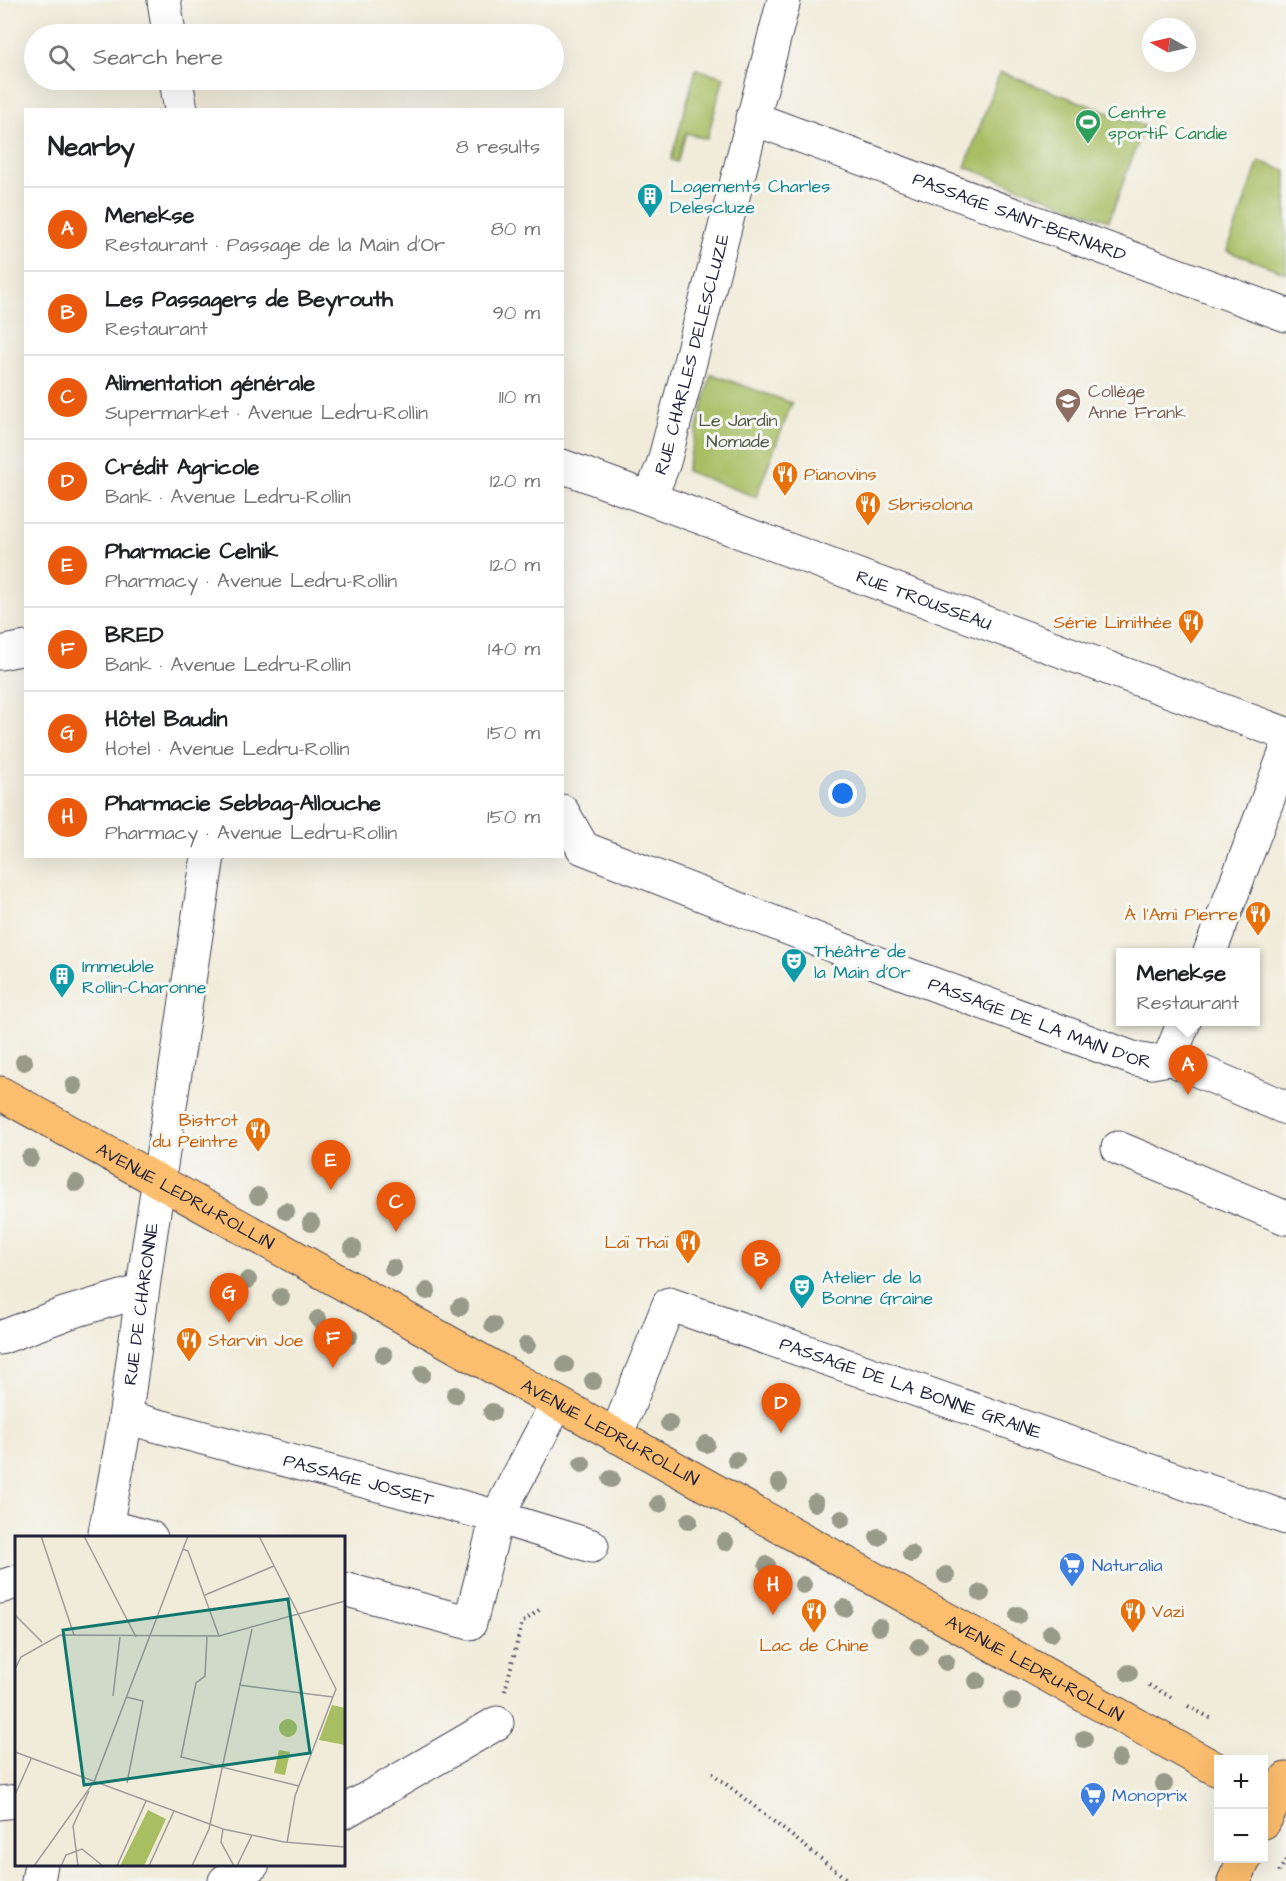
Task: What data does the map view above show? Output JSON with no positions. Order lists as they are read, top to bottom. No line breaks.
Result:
{"streets":{"main road":["AVENUE LEDRU-ROLLIN"],"street":["PASSAGE SAINT-BERNARD","RUE CHARLES DELESCLUZE","RUE TROUSSEAU","PASSAGE DE LA MAIN D'OR","RUE DE CHARONNE","PASSAGE DE LA BONNE GRAINE","PASSAGE JOSSET"]},"crossings":[["PASSAGE SAINT-BERNARD","RUE CHARLES DELESCLUZE"],["RUE CHARLES DELESCLUZE","RUE TROUSSEAU"],["AVENUE LEDRU-ROLLIN","RUE DE CHARONNE"],["AVENUE LEDRU-ROLLIN","PASSAGE DE LA BONNE GRAINE"],["RUE DE CHARONNE","PASSAGE JOSSET"]],"parks":["Le Jardin Nomade"],"places":{"sports":["Centre sportif Candie"],"building":["Logements Charles Delescluze","Immeuble Rollin-Charonne"],"school or university":["Collège Anne Frank"],"restaurant":["Pianovins","Sbrisolona","Série Limithée","À l’Ami Pierre","Bistrot du Peintre","Laï Thaï","Starvin Joe","Lac de Chine","Vazi"],"theatre":["Théâtre de la Main d'Or","Atelier de la Bonne Graine"],"supermarket":["Naturalia","Monoprix"]},"north":"left","page":{"search":"Search here","heading":["Nearby","8 results"],"list":[{"mark":"A","name":"Menekse","note":"Restaurant · Passage de la Main d'Or","value":"80 m"},{"mark":"B","name":"Les Passagers de Beyrouth","note":"Restaurant","value":"90 m"},{"mark":"C","name":"Alimentation générale","note":"Supermarket · Avenue Ledru-Rollin","value":"110 m"},{"mark":"D","name":"Crédit Agricole","note":"Bank · Avenue Ledru-Rollin","value":"120 m"},{"mark":"E","name":"Pharmacie Celnik","note":"Pharmacy · Avenue Ledru-Rollin","value":"120 m"},{"mark":"F","name":"BRED","note":"Bank · Avenue Ledru-Rollin","value":"140 m"},{"mark":"G","name":"Hôtel Baudin","note":"Hotel · Avenue Ledru-Rollin","value":"150 m"},{"mark":"H","name":"Pharmacie Sebbag-Allouche","note":"Pharmacy · Avenue Ledru-Rollin","value":"150 m"}],"popup":["Menekse","Restaurant"],"pins":["A","E","C","B","G","F","D","H"],"map_buttons":["+","−"]}}
